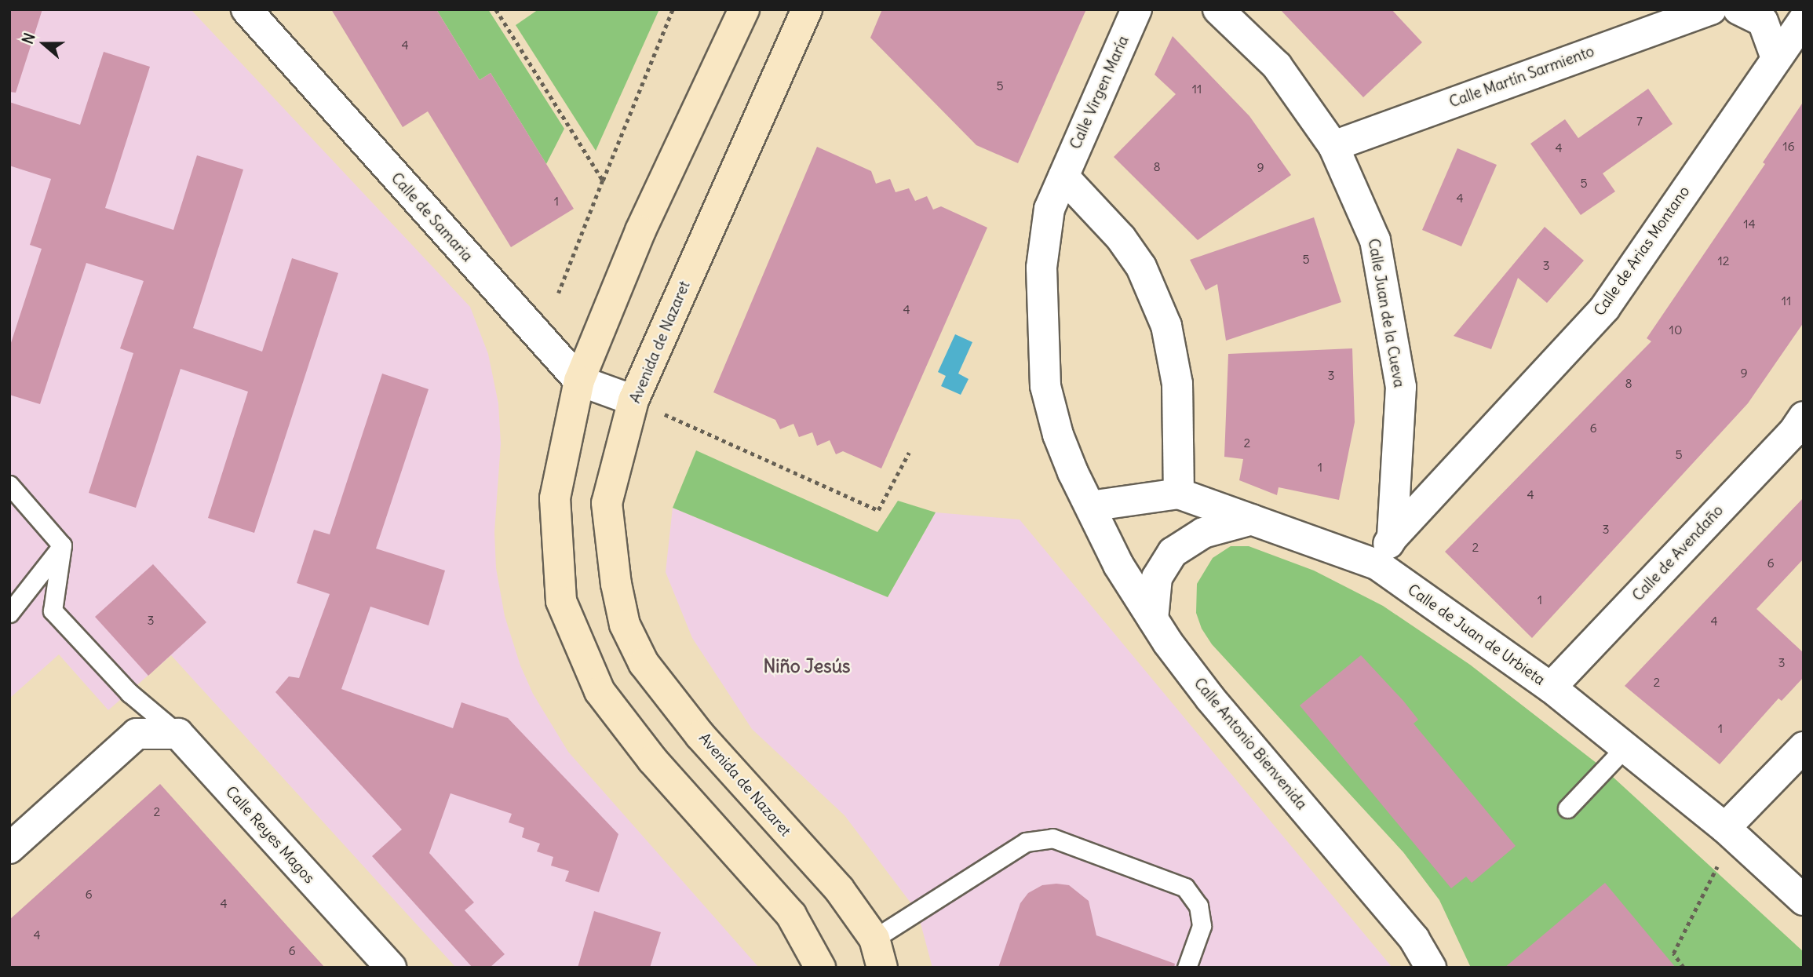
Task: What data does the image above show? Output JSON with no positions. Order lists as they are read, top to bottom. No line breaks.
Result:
{"streets":{"main road":["Avenida de Nazaret"],"street":["Calle Martín Sarmiento","Calle Virgen María","Calle de Samaria","Calle de Arias Montano","Calle Juan de la Cueva","Calle de Avendaño","Calle de Juan de Urbieta","Calle Antonio Bienvenida","Calle Reyes Magos"]},"crossings":[["Calle Martín Sarmiento","Calle Juan de la Cueva"],["Calle Virgen María","Calle de Juan de Urbieta"],["Calle Virgen María","Calle Antonio Bienvenida"],["Calle de Samaria","Avenida de Nazaret"],["Calle de Arias Montano","Calle Juan de la Cueva"],["Calle Juan de la Cueva","Calle de Juan de Urbieta"],["Calle de Avendaño","Calle de Juan de Urbieta"],["Calle de Juan de Urbieta","Calle Antonio Bienvenida"]],"districts":["Niño Jesús"],"house_numbers":["4","5","11","7","16","4","8","9","5","4","1","14","5","12","3","11","4","10","9","3","8","6","2","5","1","4","3","2","6","1","3","4","3","2","1","2","6","4","4","6"],"north":"left"}
